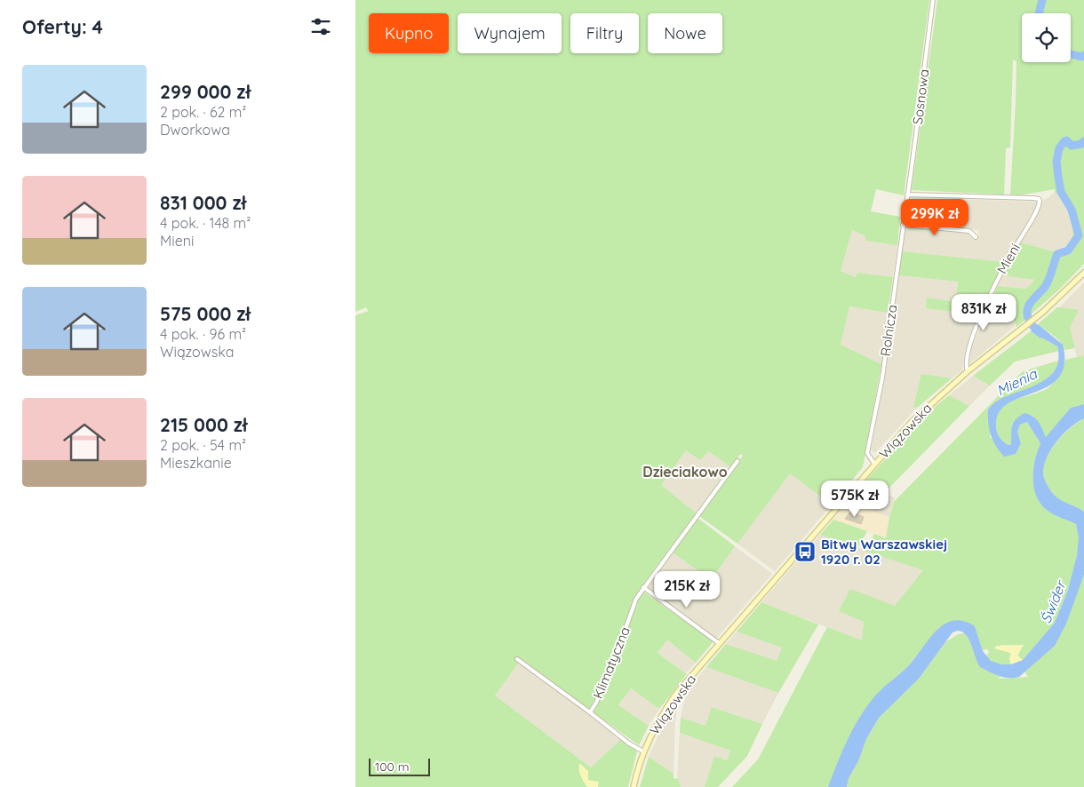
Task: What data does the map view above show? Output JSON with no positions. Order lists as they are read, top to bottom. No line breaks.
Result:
{"streets":{"main road":["Wiązowska"],"street":["Sosnowa","Mieni","Rolnicza","Klimatyczna"]},"crossings":[["Sosnowa","Mieni"],["Sosnowa","Rolnicza"],["Mieni","Rolnicza"],["Mieni","Wiązowska"],["Rolnicza","Wiązowska"]],"districts":["Dzieciakowo"],"water":["Mienia","Świder"],"places":{"bus stop":["Bitwy Warszawskiej 1920 r. 02"]},"scale_bar":"100 m","page":{"heading":"Oferty: 4","chip":["Kupno","Wynajem","Filtry","Nowe"],"list":[{"name":"299 000 zł","note":"2 pok. · 62 m² · Dworkowa"},{"name":"831 000 zł","note":"4 pok. · 148 m² · Mieni"},{"name":"575 000 zł","note":"4 pok. · 96 m² · Wiązowska"},{"name":"215 000 zł","note":"2 pok. · 54 m² · Mieszkanie"}],"price":["299K zł","831K zł","575K zł","215K zł"],"scale":"100 m"}}
